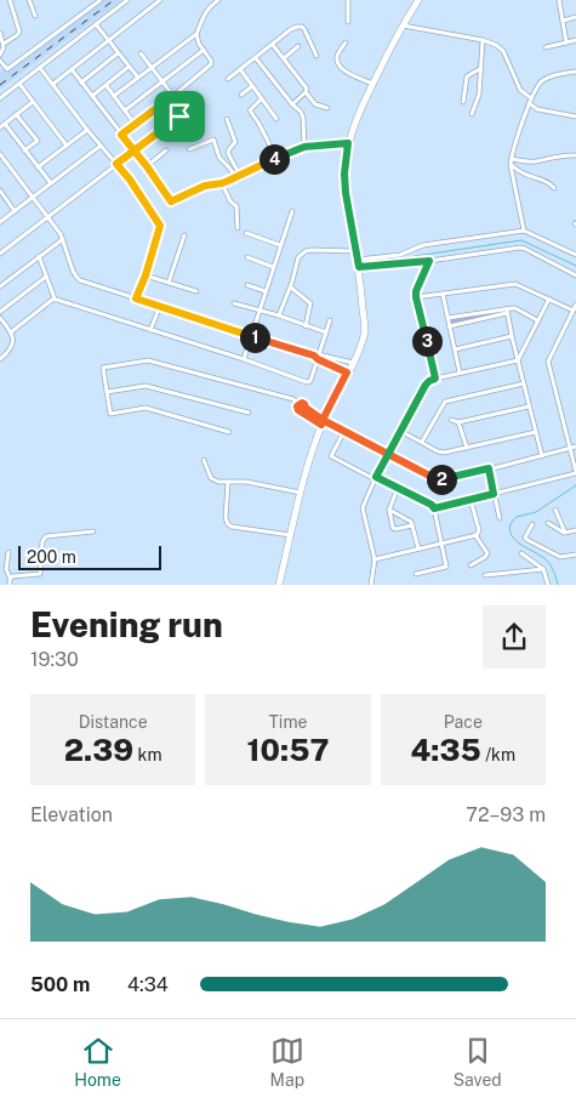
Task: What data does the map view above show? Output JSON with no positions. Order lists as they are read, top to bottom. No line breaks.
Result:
{"scale_bar":"200 m","page":{"pins":["4","1","3","2"],"scale":"200 m","heading":["Evening run","19:30"],"stats":[["Distance","2.39 km"],["Time","10:57"],["Pace","4:35 /km"]],"chart":["Elevation","72–93 m"],"list":[{"name":"500 m","note":"4:34"}],"tabs":["Home","Map","Saved"]}}
